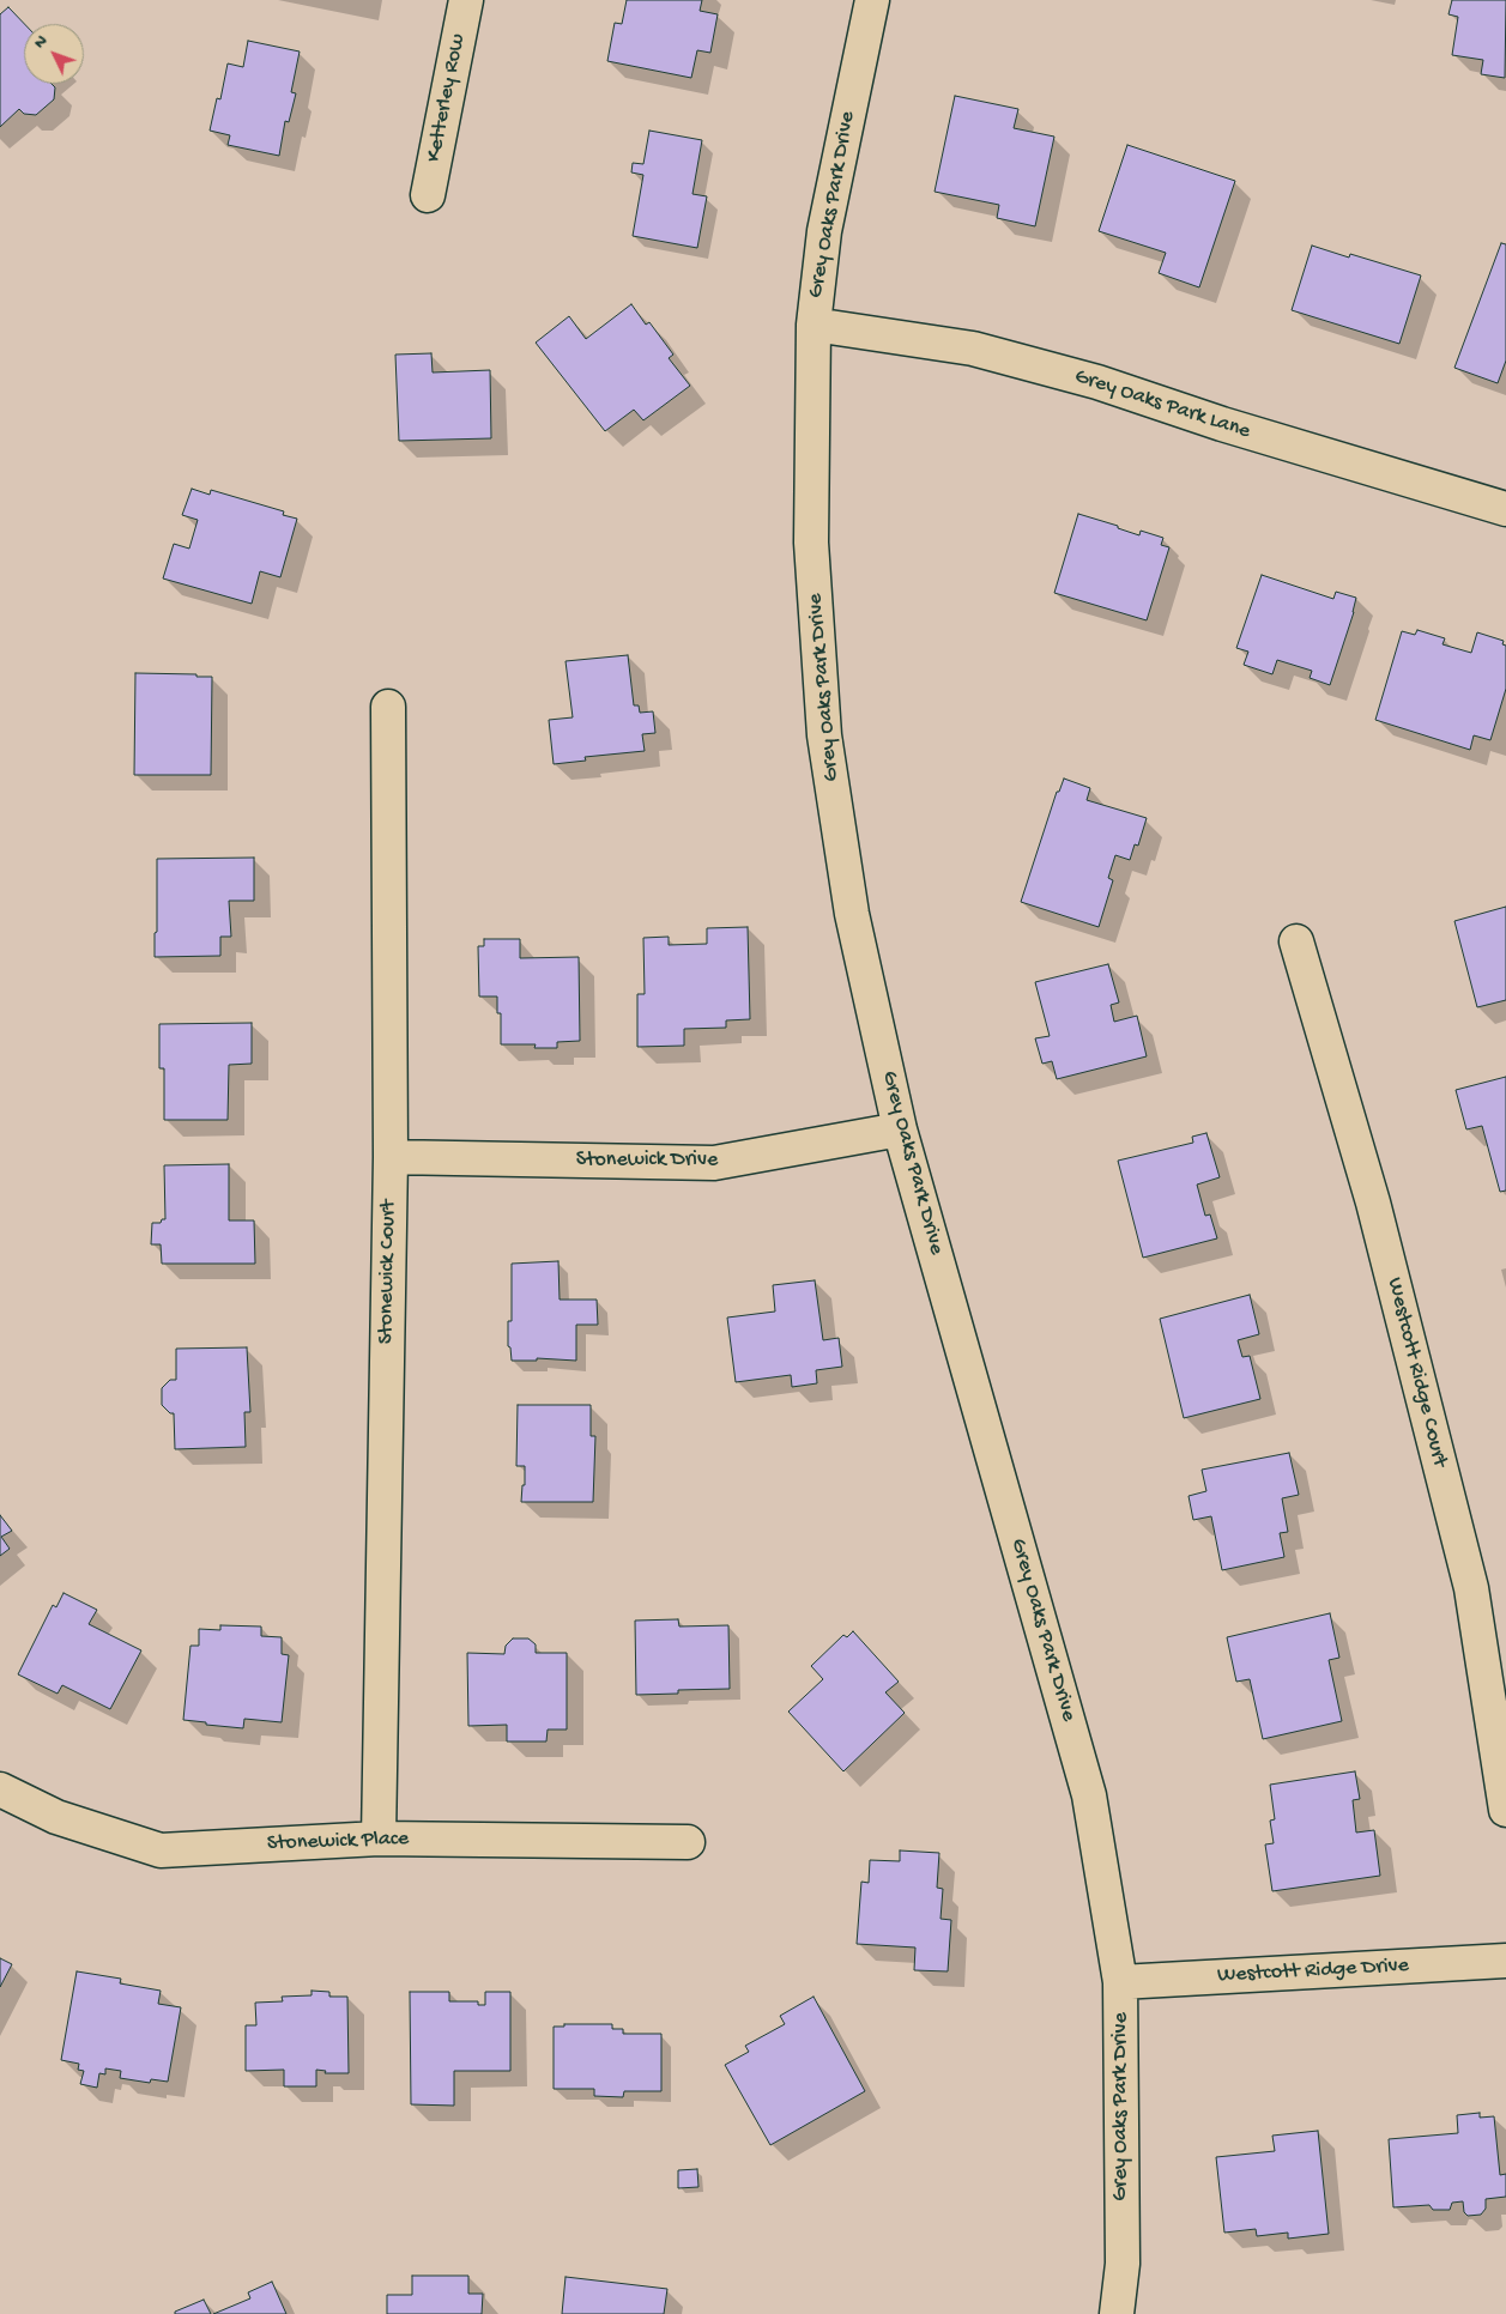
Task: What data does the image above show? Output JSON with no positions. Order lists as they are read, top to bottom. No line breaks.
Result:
{"streets":{"street":["Ketterley Row","Grey Oaks Park Drive","Grey Oaks Park Lane","Stonewick Drive","Stonewick Court","Westcott Ridge Court","Stonewick Place","Westcott Ridge Drive"]},"crossings":[["Grey Oaks Park Drive","Grey Oaks Park Lane"],["Grey Oaks Park Drive","Stonewick Drive"],["Grey Oaks Park Drive","Westcott Ridge Drive"],["Stonewick Drive","Stonewick Court"],["Stonewick Court","Stonewick Place"]],"north":"top left"}
